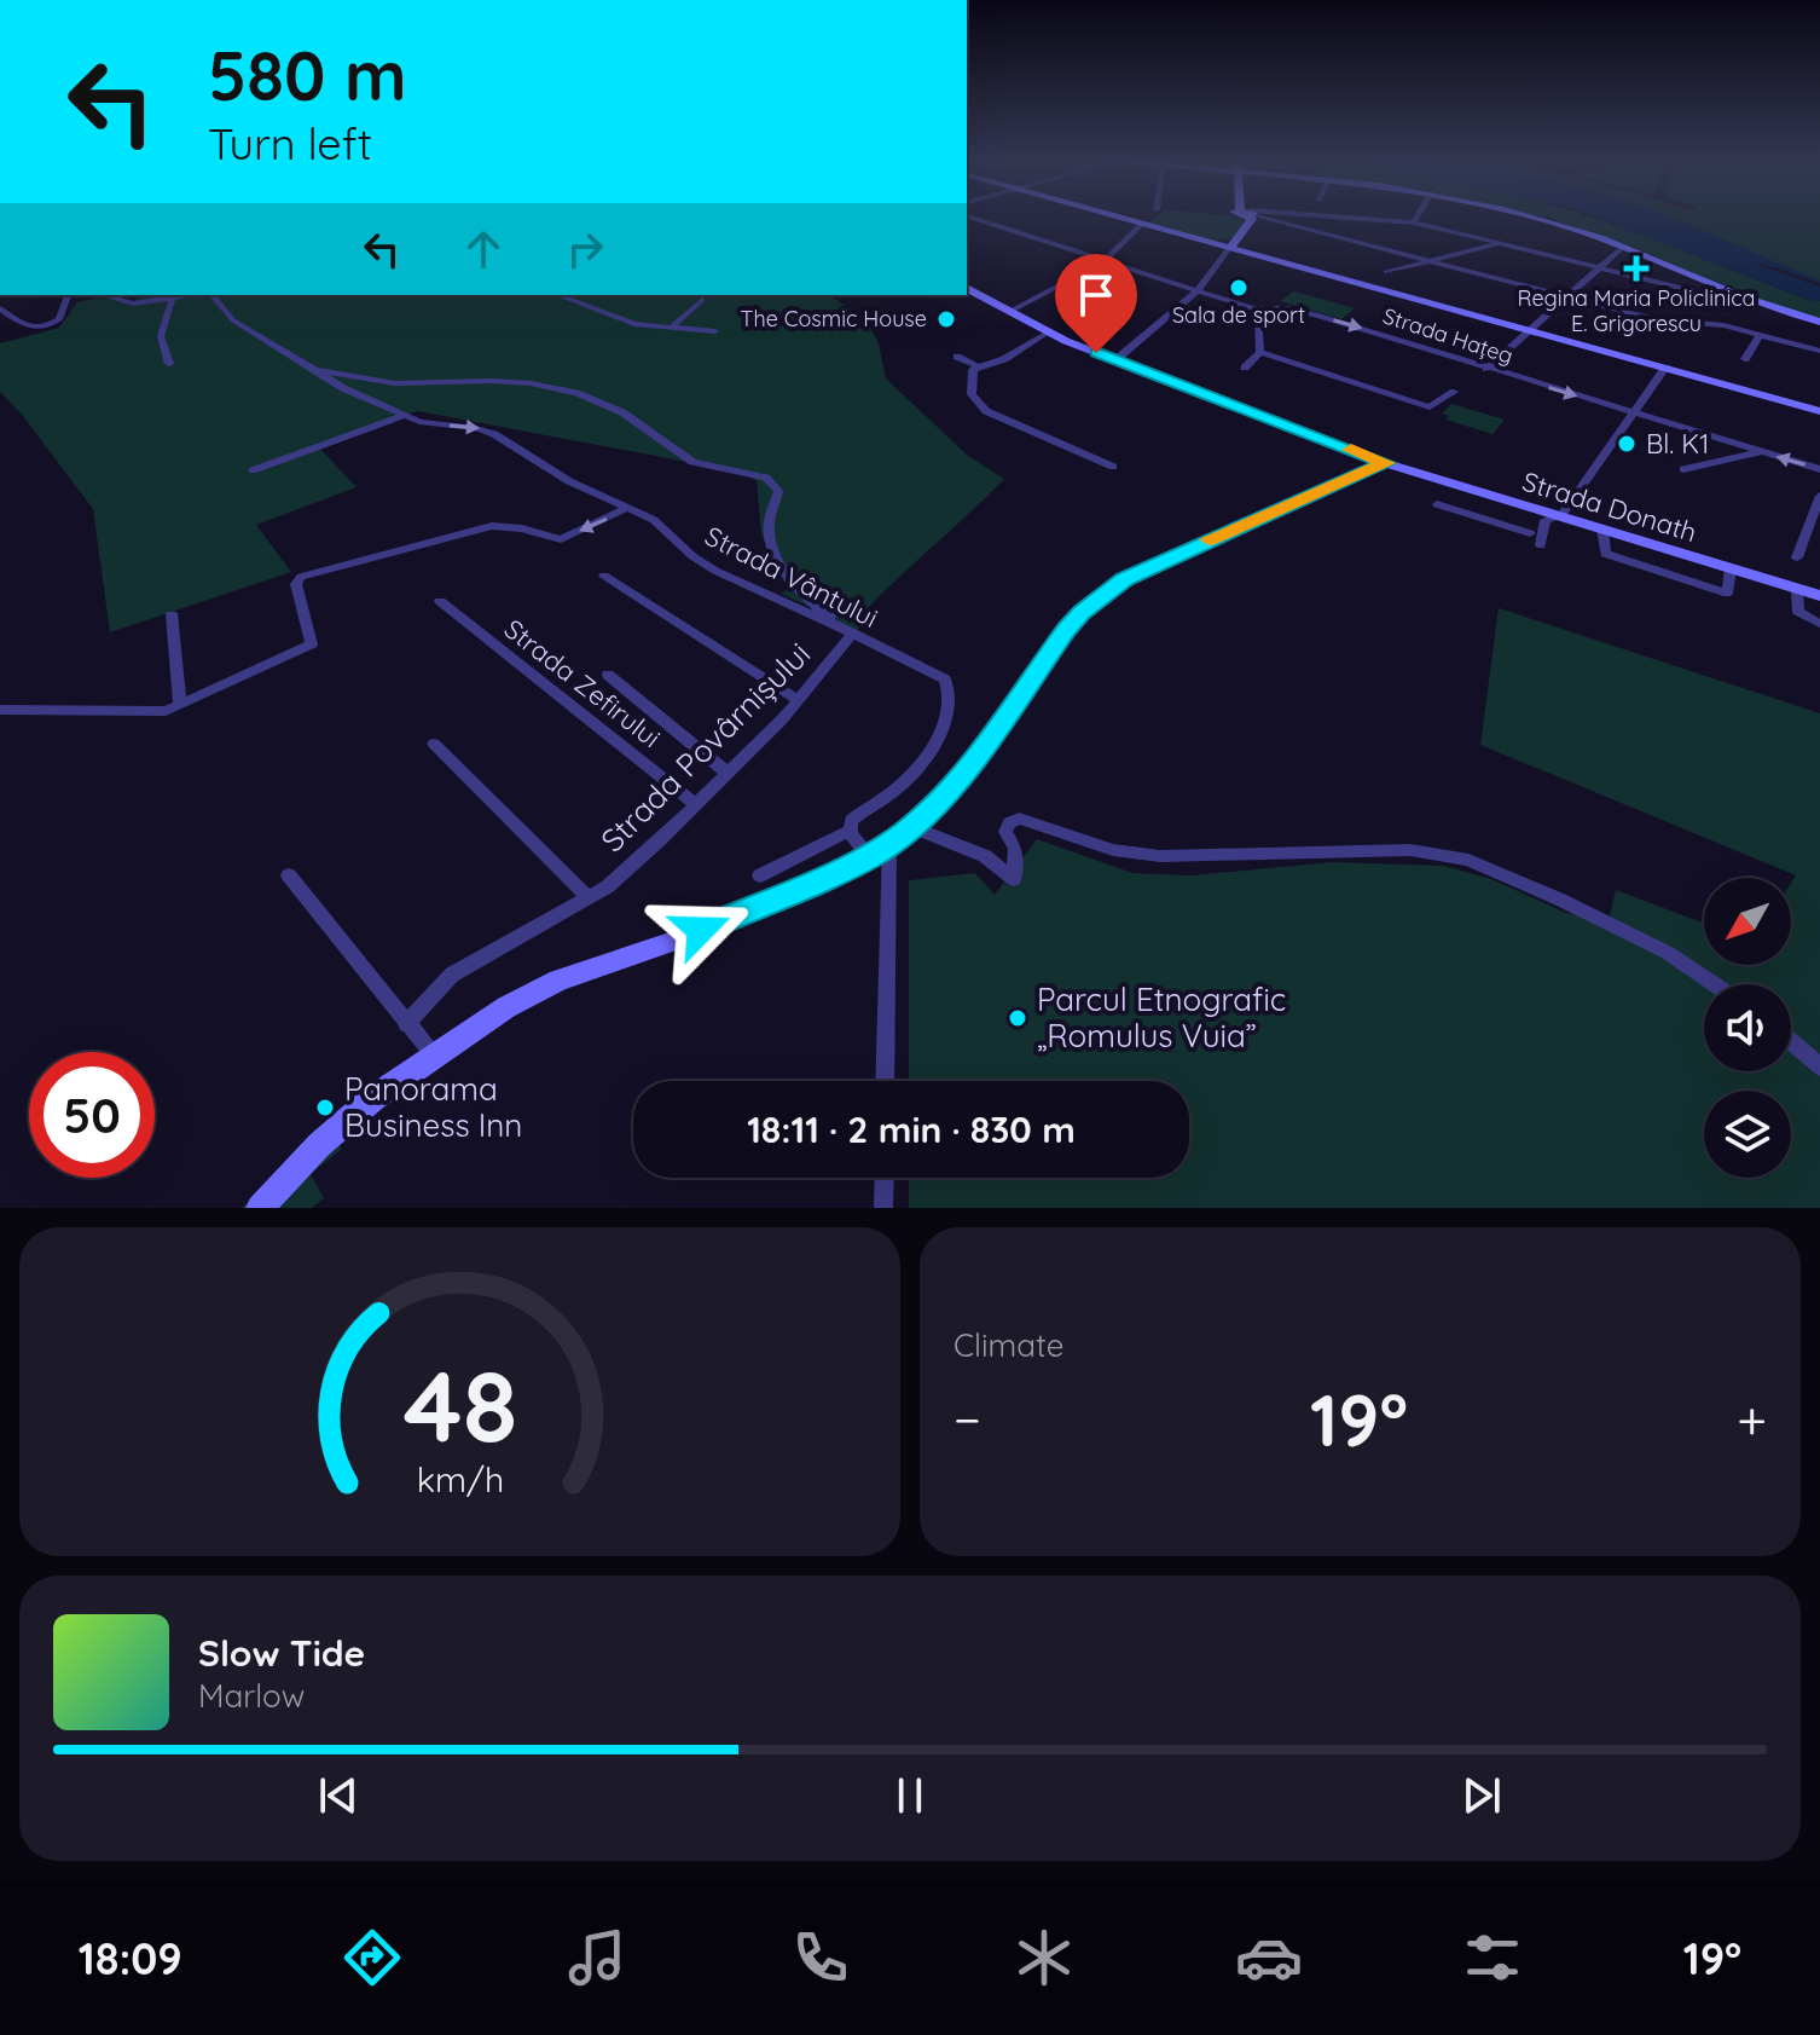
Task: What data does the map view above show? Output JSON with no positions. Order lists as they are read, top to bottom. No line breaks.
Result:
{"streets":{"main road":["Strada Donath"],"street":["Strada Hațeg","Strada Vântului","Strada Zefirului","Strada Povârnișului"]},"crossings":[["Strada Vântului","Strada Povârnișului"],["Strada Zefirului","Strada Povârnișului"]],"places":{"health":["Regina Maria Policlinica E. Grigorescu"],"other":["Sala de sport","The Cosmic House","Bl. K1","Parcul Etnografic „Romulus Vuia”","Panorama Business Inn"]},"north":"bottom left","page":{"turn":["580 m","Turn left"],"limit":"50","trip":"18:11 · 2 min · 830 m","tile":"Climate","heat":["−","19°","+"],"song":["Slow Tide","Marlow"],"tabs":["18:09","19°"],"gauge":["48","km/h"]}}
